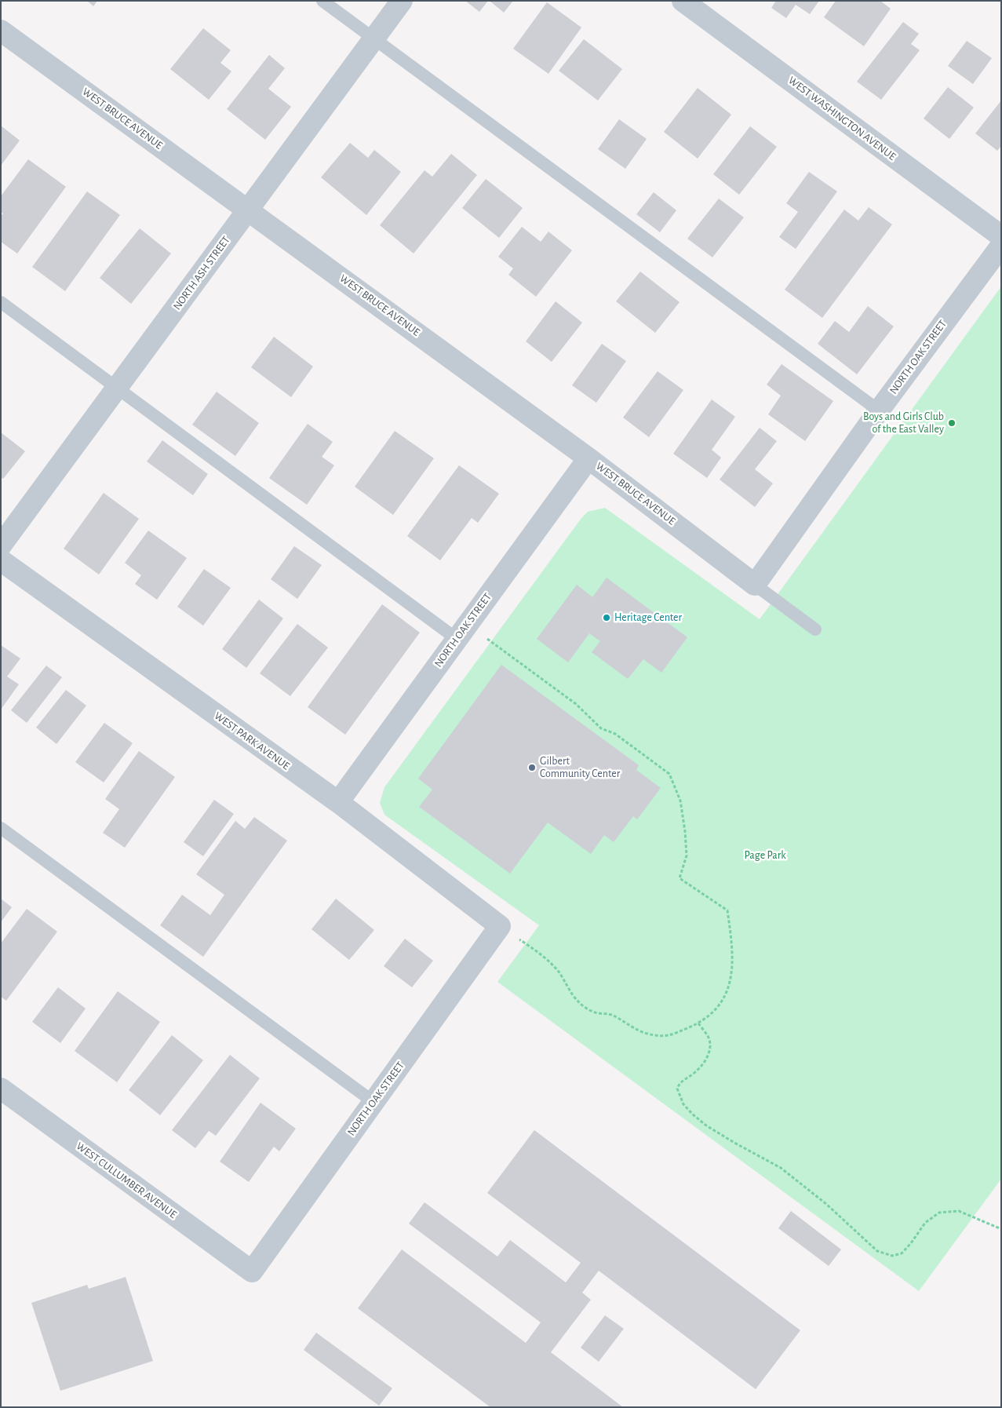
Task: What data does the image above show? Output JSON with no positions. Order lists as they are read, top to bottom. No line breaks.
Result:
{"streets":{"street":["WEST BRUCE AVENUE","WEST WASHINGTON AVENUE","NORTH ASH STREET","NORTH OAK STREET","WEST PARK AVENUE","WEST CULLUMBER AVENUE"]},"crossings":[["WEST BRUCE AVENUE","NORTH ASH STREET"],["WEST BRUCE AVENUE","NORTH OAK STREET"],["NORTH OAK STREET","WEST PARK AVENUE"],["NORTH OAK STREET","WEST CULLUMBER AVENUE"]],"parks":["Page Park"],"places":["Boys and Girls Club of the East Valley","Heritage Center","Gilbert Community Center"]}
